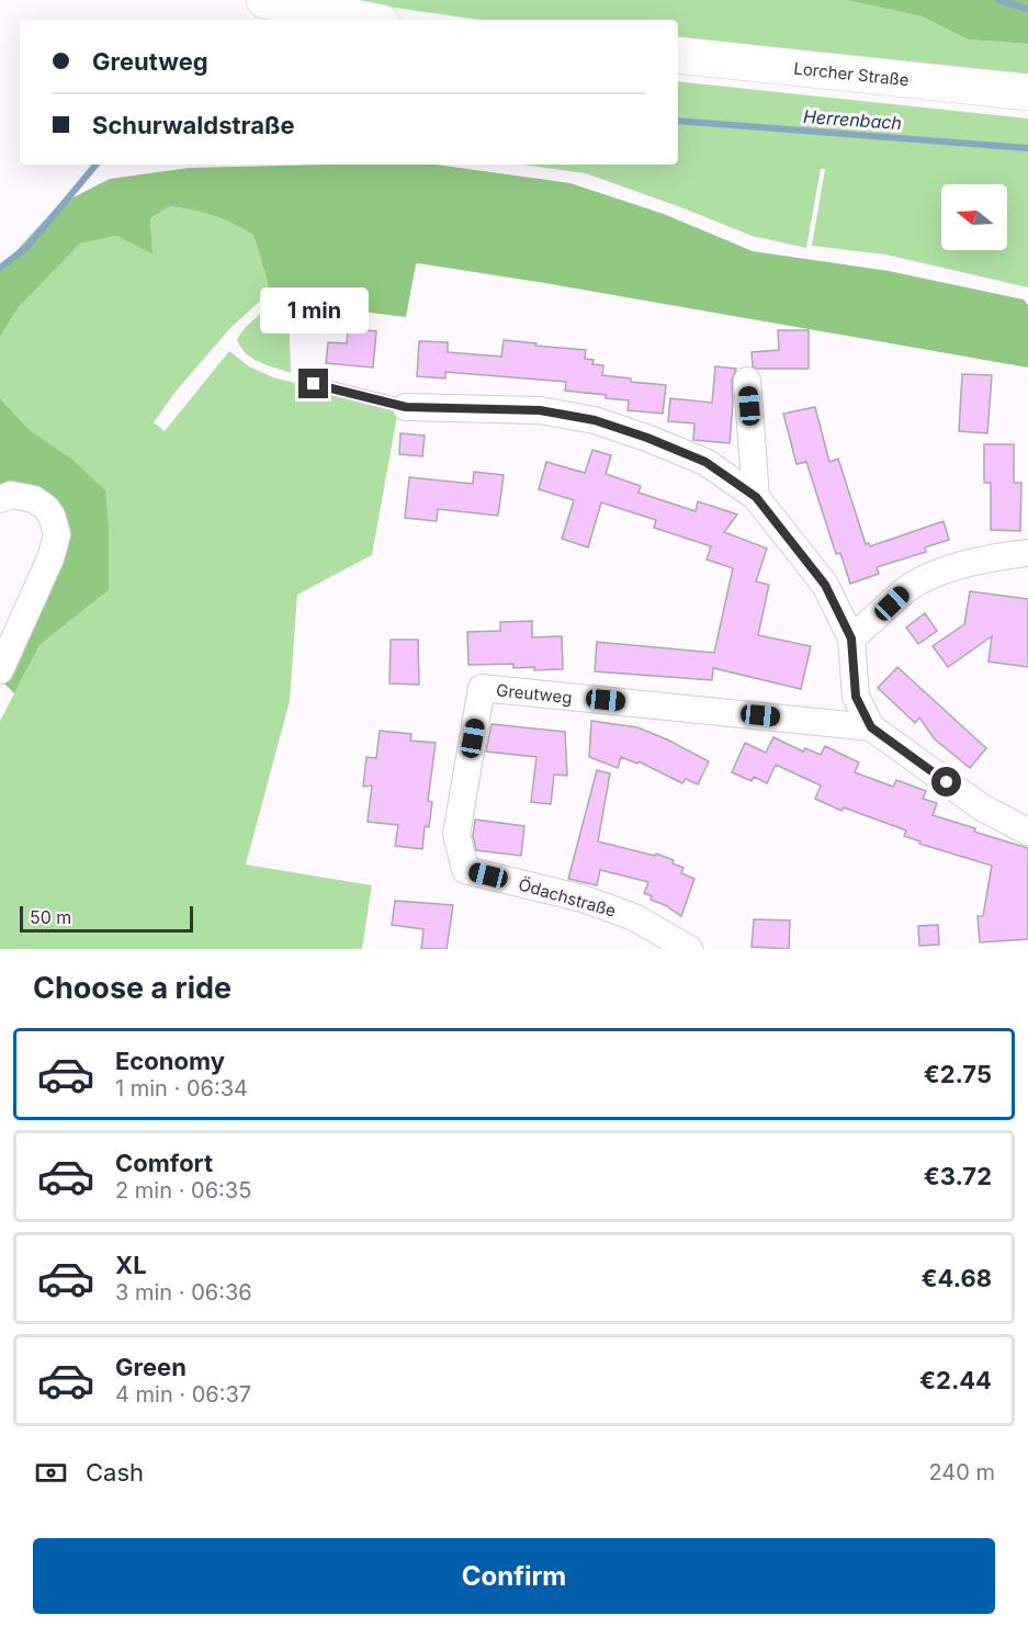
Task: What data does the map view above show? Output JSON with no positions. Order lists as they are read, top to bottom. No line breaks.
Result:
{"streets":{"main road":["Lorcher Straße"],"street":["Greutweg","Ödachstraße"]},"crossings":[["Greutweg","Ödachstraße"]],"water":["Herrenbach"],"scale_bar":"50 m","north":"left","page":{"banner":["Greutweg","Schurwaldstraße"],"bubble":"1 min","scale":"50 m","heading":"Choose a ride","list":[{"name":"Economy","note":"1 min · 06:34","value":"€2.75"},{"name":"Comfort","note":"2 min · 06:35","value":"€3.72"},{"name":"XL","note":"3 min · 06:36","value":"€4.68"},{"name":"Green","note":"4 min · 06:37","value":"€2.44"}],"pay":["Cash","240 m"],"buttons":"Confirm"}}
